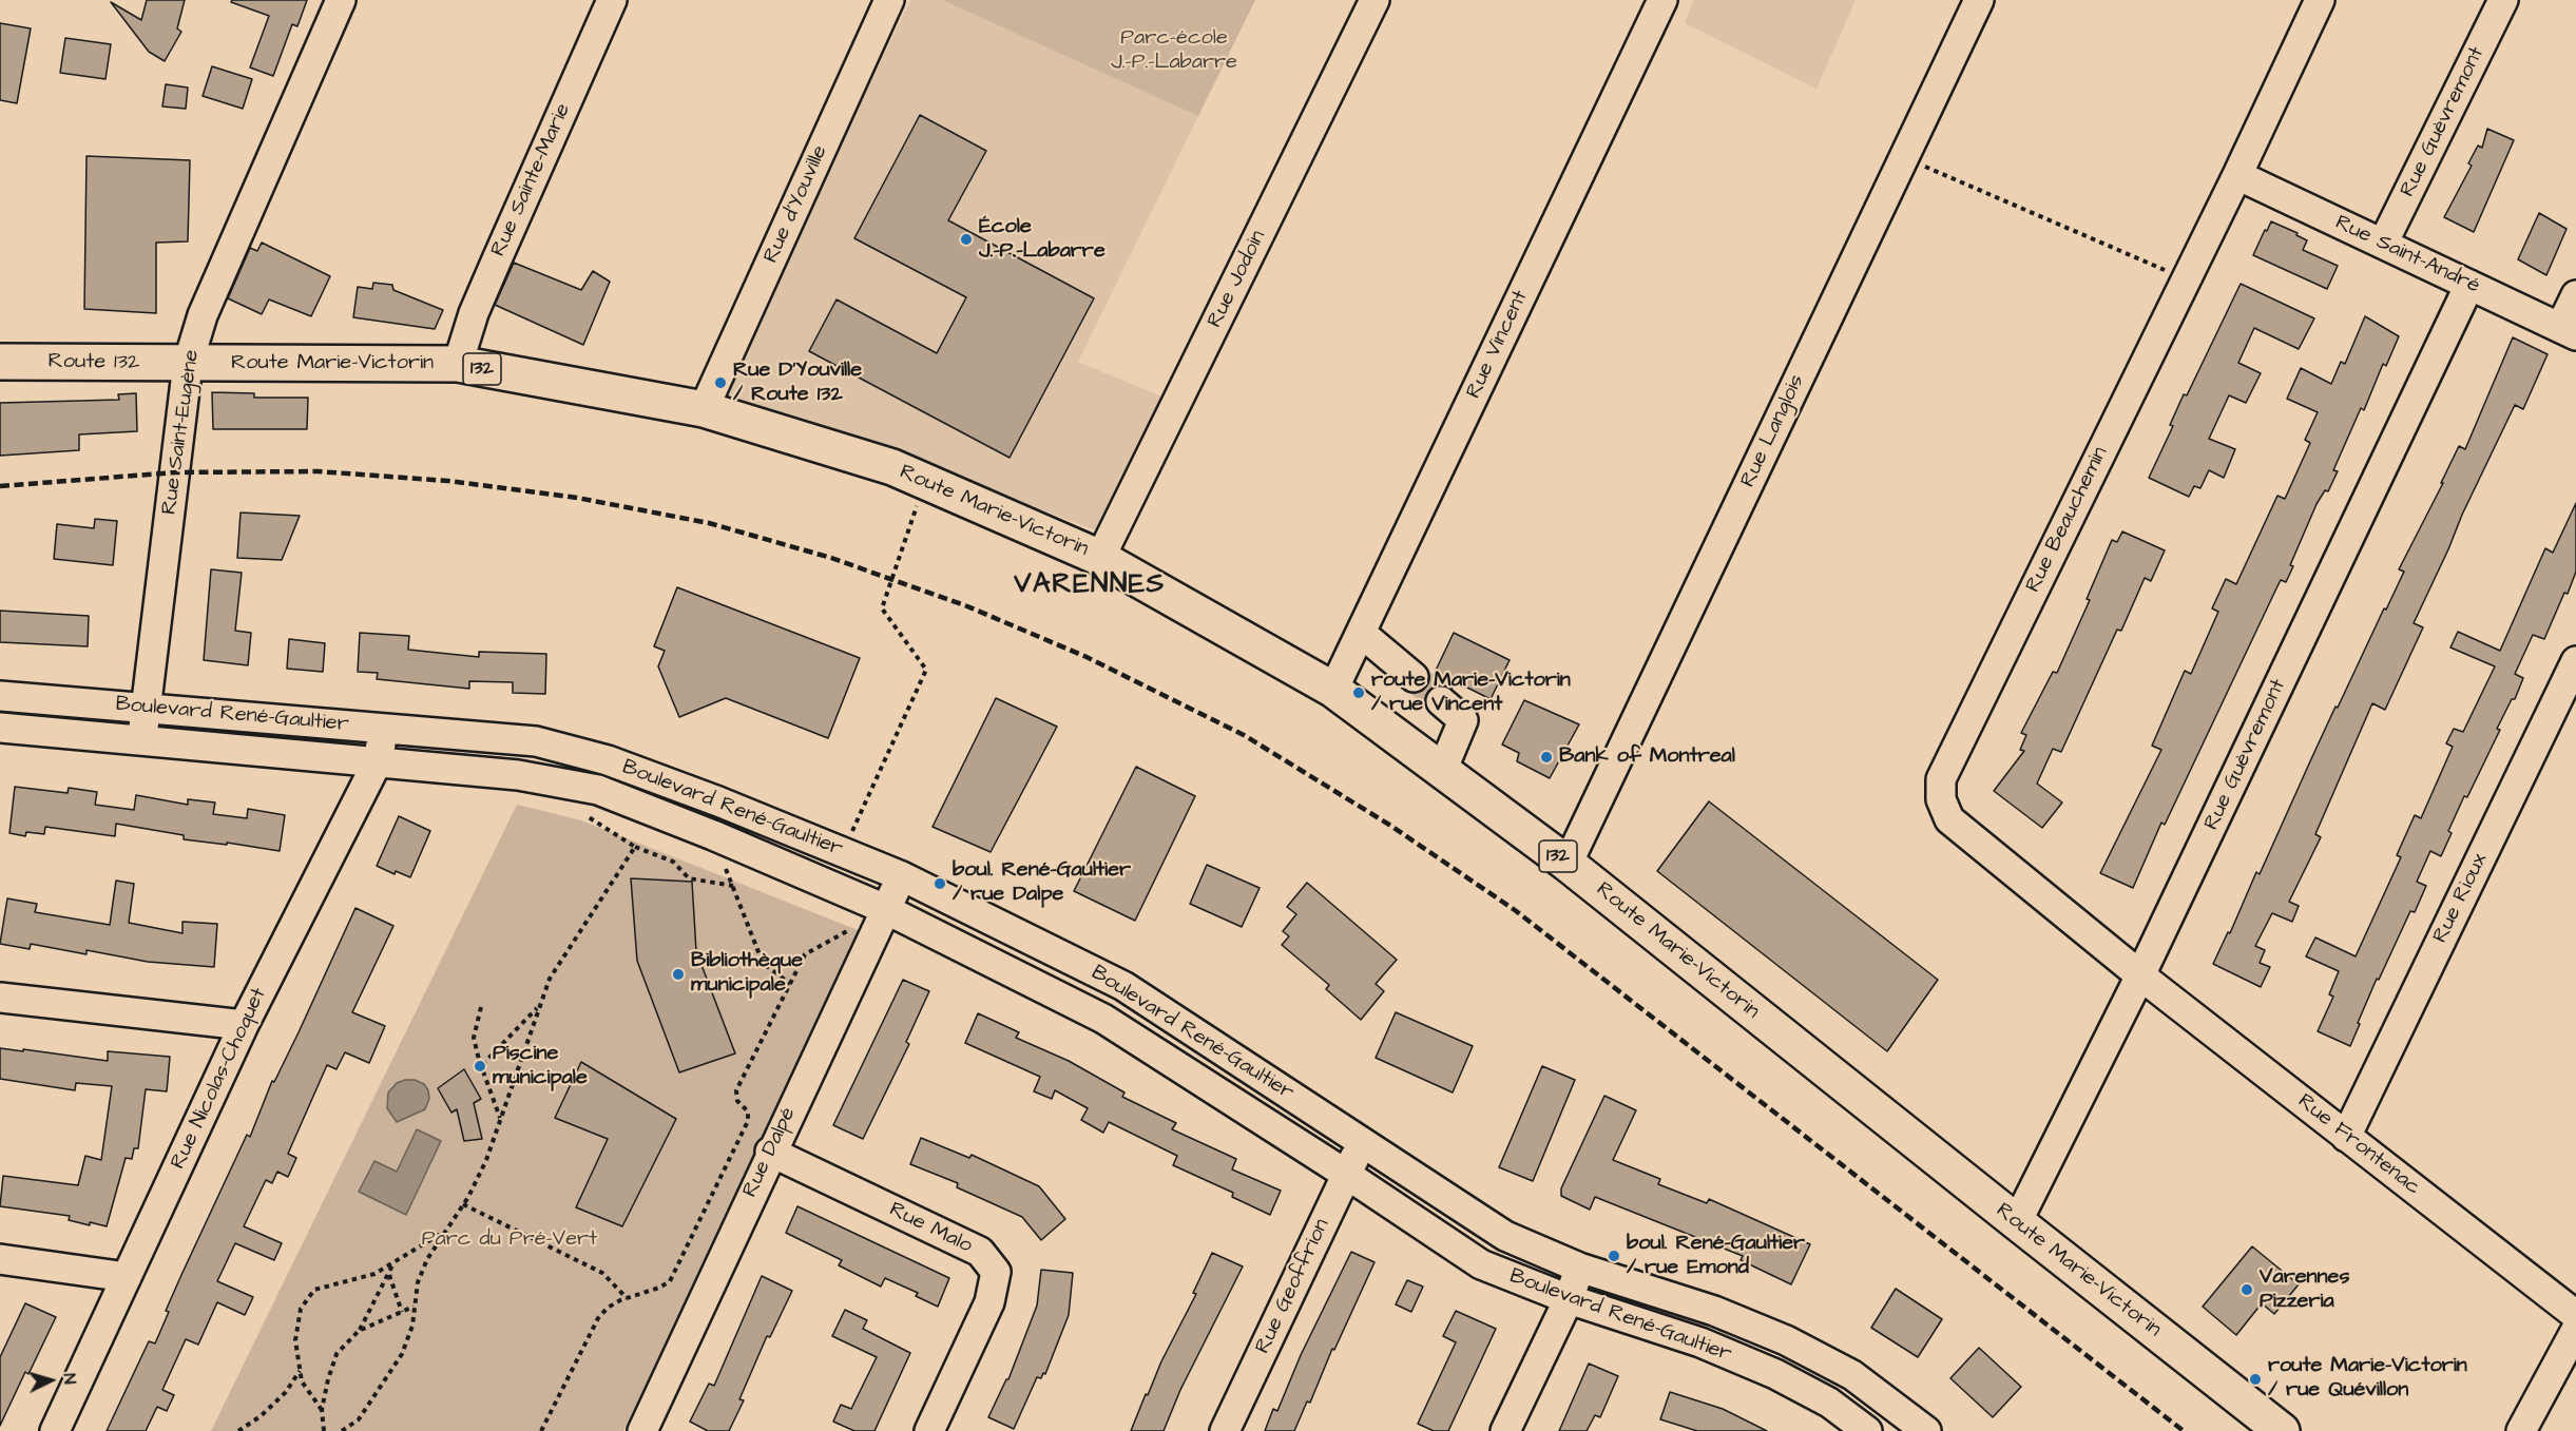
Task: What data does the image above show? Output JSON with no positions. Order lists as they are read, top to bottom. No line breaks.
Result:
{"streets":{"main road":["Route 132","Route Marie-Victorin","132"],"street":["Rue Guèvremont","Rue Sainte-Marie","Rue d'Youville","Rue Saint-André","Rue Jodoin","Rue Vincent","Rue Langlois","Rue Saint-Eugène","Rue Beauchemin","Boulevard René-Gaultier","Rue Rioux","Rue Nicolas-Choquet","Rue Frontenac","Rue Dalpé","Rue Malo","Rue Geoffrion"]},"crossings":[["Rue Guèvremont","Rue Saint-André"],["Rue Guèvremont","Route Marie-Victorin"],["Rue Guèvremont","Rue Beauchemin"],["Rue Guèvremont","Rue Frontenac"],["Rue Sainte-Marie","Route Marie-Victorin"],["Rue d'Youville","Route Marie-Victorin"],["Rue Saint-André","Rue Beauchemin"],["Rue Jodoin","Route Marie-Victorin"],["Rue Vincent","Route Marie-Victorin"],["Route 132","Route Marie-Victorin"],["Route 132","Rue Saint-Eugène"],["Route Marie-Victorin","Rue Langlois"],["Route Marie-Victorin","Rue Saint-Eugène"],["Rue Saint-Eugène","Boulevard René-Gaultier"],["Rue Beauchemin","Rue Frontenac"],["Boulevard René-Gaultier","Rue Nicolas-Choquet"],["Boulevard René-Gaultier","Rue Dalpé"],["Boulevard René-Gaultier","Rue Geoffrion"],["Rue Rioux","Rue Frontenac"],["Rue Dalpé","Rue Malo"]],"districts":["VARENNES"],"parks":["Parc-école J.-P.-Labarre","Parc du Pré-Vert"],"places":["École J.-P.-Labarre","Rue D'Youville / Route 132","route Marie-Victorin / rue Vincent","Bank of Montreal","boul. René-Gaultier / rue Dalpe","Bibliothèque municipale","Piscine municipale","boul. René-Gaultier / rue Emond","Varennes Pizzeria","route Marie-Victorin / rue Quévillon"],"north":"right"}
